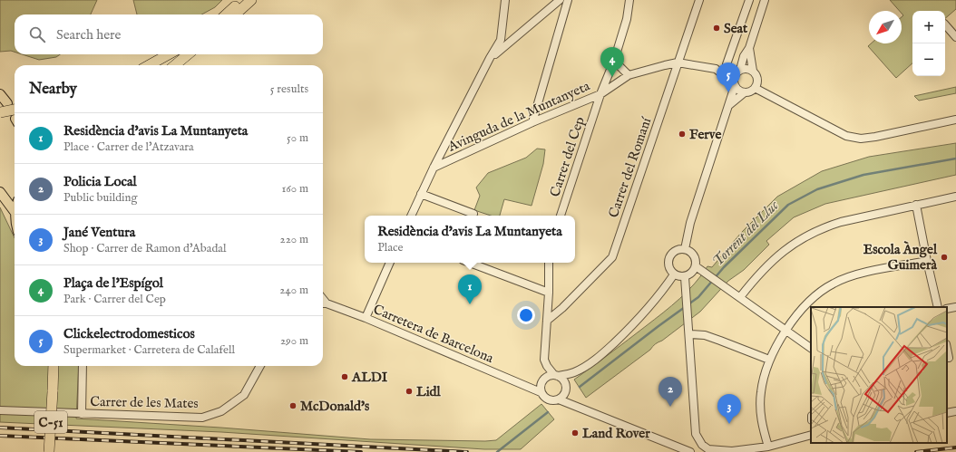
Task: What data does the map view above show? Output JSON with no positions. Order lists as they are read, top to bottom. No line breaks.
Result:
{"streets":{"highway":["C-51"],"street":["Avinguda de la Muntanyeta","Carrer del Cep","Carrer del Romaní","Carretera de Barcelona","Carrer de les Mates"]},"crossings":[["Avinguda de la Muntanyeta","Carrer del Cep"],["Avinguda de la Muntanyeta","Carrer del Romaní"]],"water":["Torrent del Lluc"],"places":["Seat","Ferve","Escola Àngel Guimerà","ALDI","Lidl","McDonald's","Land Rover"],"north":"bottom left","page":{"map_buttons":["+","−"],"search":"Search here","pins":["4","5","1","2","3"],"heading":["Nearby","5 results"],"list":[{"mark":"1","name":"Residència d'avis La Muntanyeta","note":"Place · Carrer de l'Atzavara","value":"50 m"},{"mark":"2","name":"Policia Local","note":"Public building","value":"160 m"},{"mark":"3","name":"Jané Ventura","note":"Shop · Carrer de Ramon d'Abadal","value":"220 m"},{"mark":"4","name":"Plaça de l'Espígol","note":"Park · Carrer del Cep","value":"240 m"},{"mark":"5","name":"Clickelectrodomesticos","note":"Supermarket · Carretera de Calafell","value":"290 m"}],"popup":["Residència d'avis La Muntanyeta","Place"]}}
